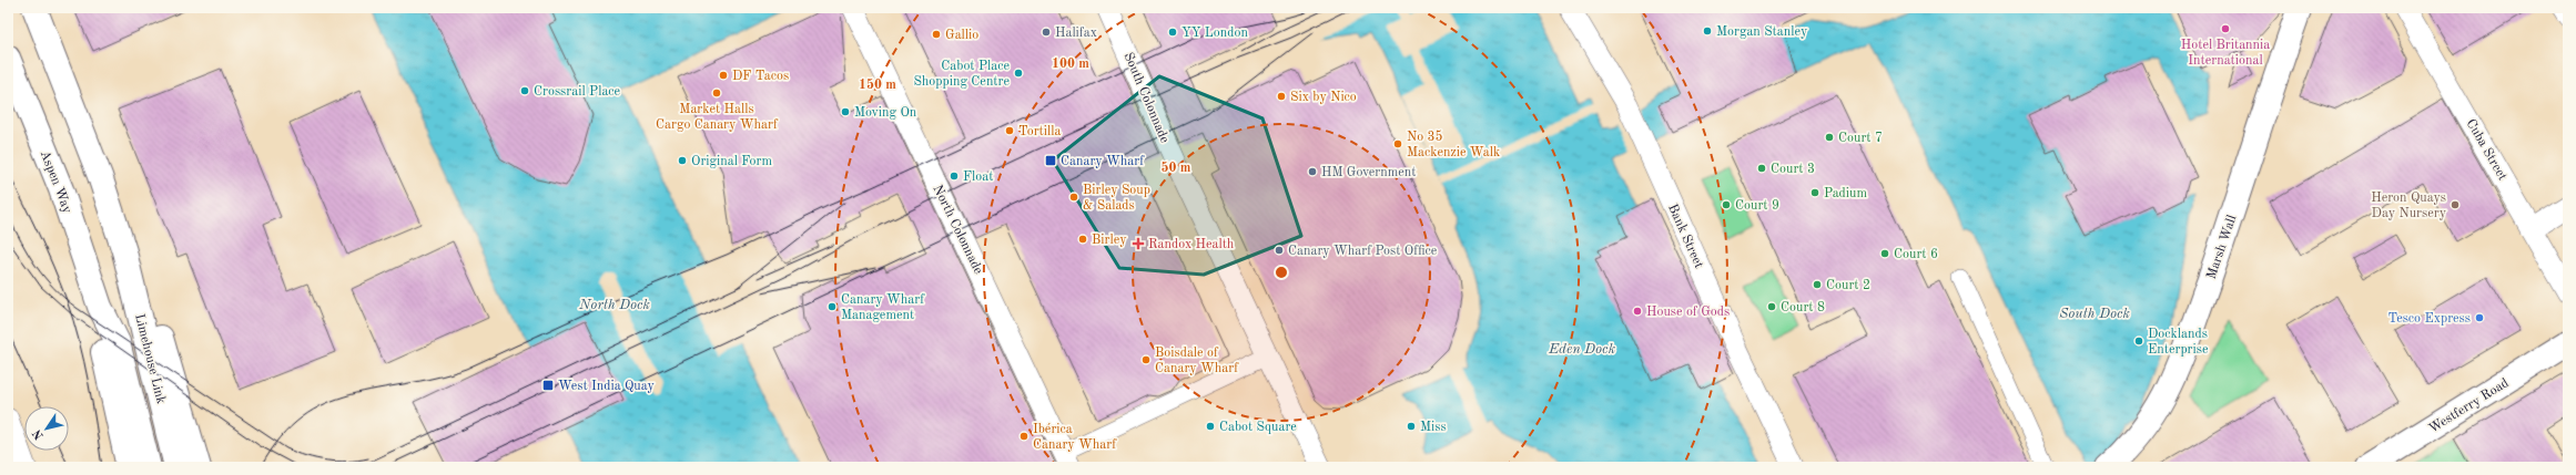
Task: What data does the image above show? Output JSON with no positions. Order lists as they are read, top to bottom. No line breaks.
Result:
{"streets":{"main road":["Aspen Way","Marsh Wall","Limehouse Link","Westferry Road"],"street":["South Colonnade","Cuba Street","North Colonnade","Bank Street"]},"water":["North Dock","South Dock","Eden Dock"],"places":{"other":["Hotel Britannia International","Morgan Stanley","Halifax","YY London","Gallio","Cabot Place Shopping Centre","DF Tacos","Crossrail Place","Market Halls Cargo Canary Wharf","Six by Nico","Moving On","Tortilla","Court 7","No 35 Mackenzie Walk","Original Form","Court 3","HM Government","Float","Padium","Birley Soup & Salads","Court 9","Heron Quays Day Nursery","Birley","Canary Wharf Post Office","Court 6","Court 2","Canary Wharf Management","Court 8","House of Gods","Tesco Express","Docklands Enterprise","Boisdale of Canary Wharf","Cabot Square","Miss","Ibérica Canary Wharf"],"transit":["Canary Wharf","West India Quay"],"health":["Randox Health"]},"north":"bottom left","rings":["100 m","150 m","50 m"]}
